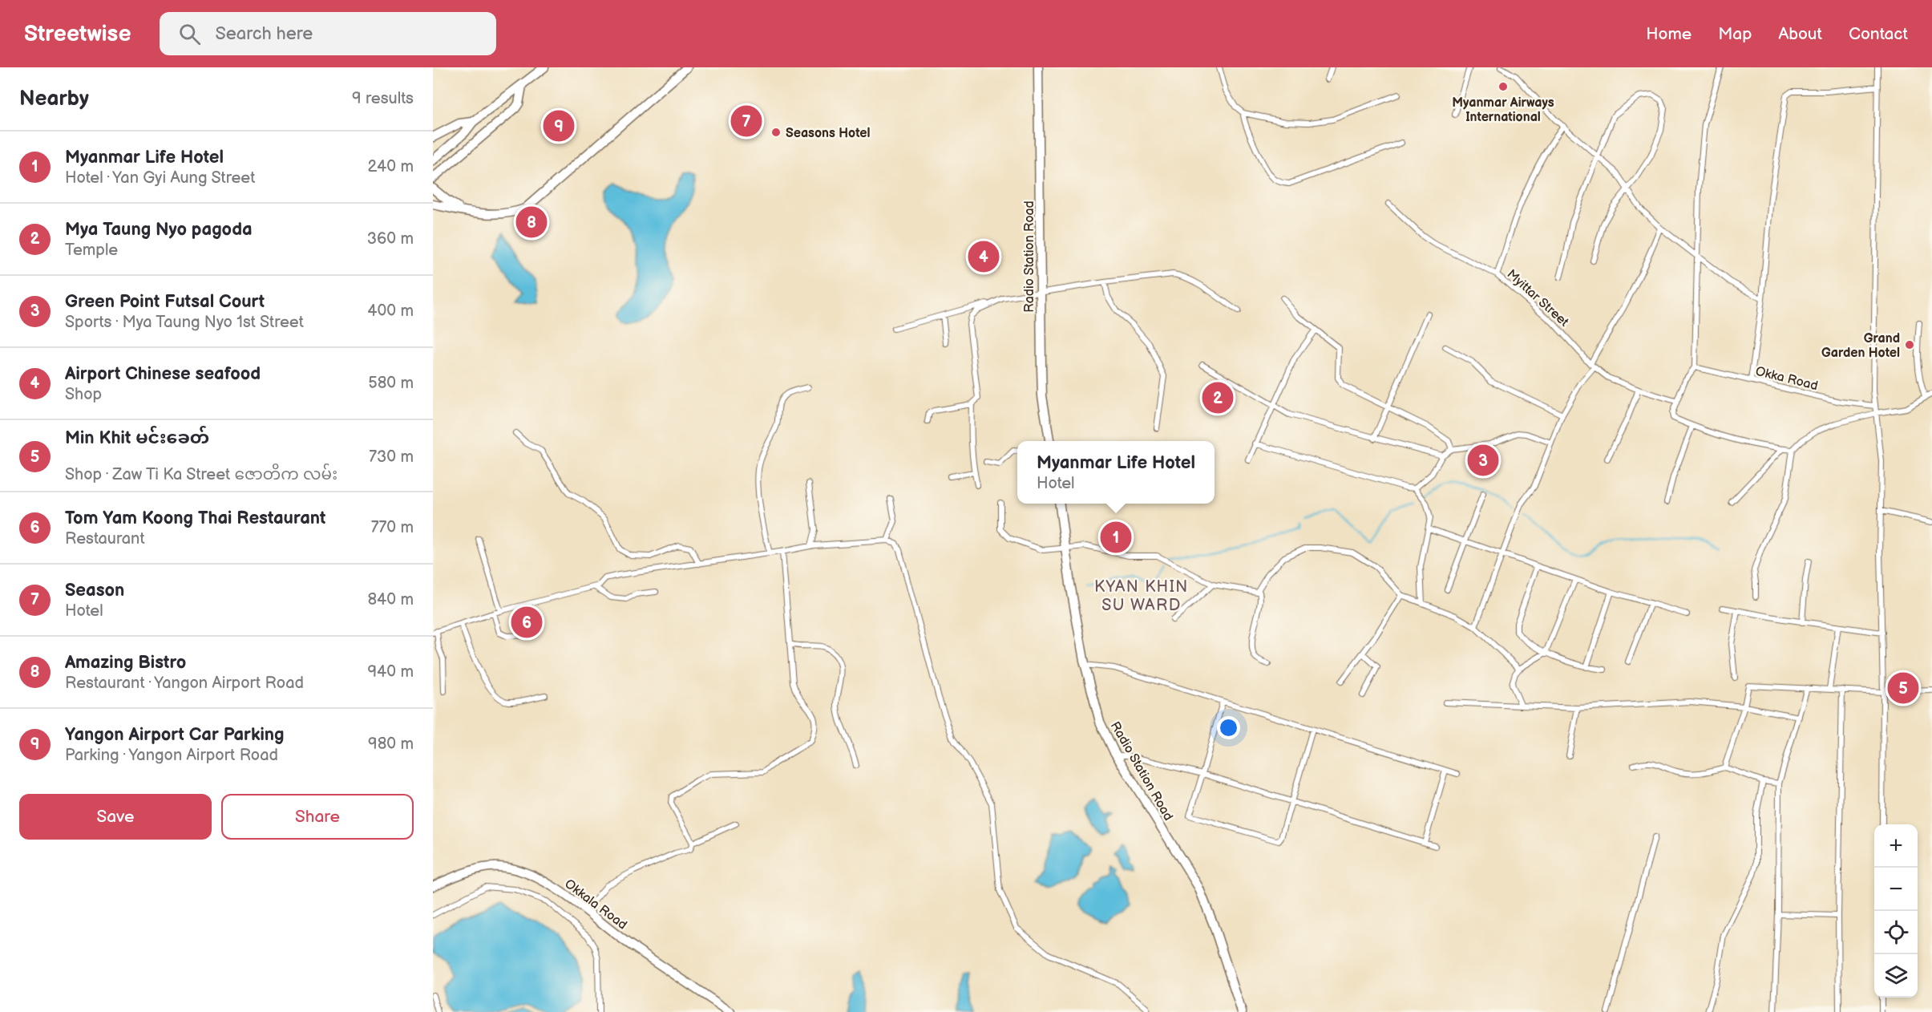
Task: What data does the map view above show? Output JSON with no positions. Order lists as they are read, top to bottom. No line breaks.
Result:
{"streets":{"main road":["Radio Station Road","Okkala Road"],"street":["Myittar Street","Okka Road"]},"districts":["KYAN KHIN SU WARD"],"places":["Myanmar Airways International","Seasons Hotel","Grand Garden Hotel"],"page":{"header":"Streetwise","search":"Search here","nav":["Home","Map","About","Contact"],"heading":["Nearby","9 results"],"pins":["7","9","8","4","2","3","1","6","5"],"list":[{"mark":"1","name":"Myanmar Life Hotel","note":"Hotel · Yan Gyi Aung Street","value":"240 m"},{"mark":"2","name":"Mya Taung Nyo pagoda","note":"Temple","value":"360 m"},{"mark":"3","name":"Green Point Futsal Court","note":"Sports · Mya Taung Nyo 1st Street","value":"400 m"},{"mark":"4","name":"Airport Chinese seafood","note":"Shop","value":"580 m"},{"mark":"5","name":"Min Khit မင်းခေတ်","note":"Shop · Zaw Ti Ka Street ဇောတိက လမ်း","value":"730 m"},{"mark":"6","name":"Tom Yam Koong Thai Restaurant","note":"Restaurant","value":"770 m"},{"mark":"7","name":"Season","note":"Hotel","value":"840 m"},{"mark":"8","name":"Amazing Bistro","note":"Restaurant · Yangon Airport Road","value":"940 m"},{"mark":"9","name":"Yangon Airport Car Parking","note":"Parking · Yangon Airport Road","value":"980 m"}],"popup":["Myanmar Life Hotel","Hotel"],"buttons":["Save","Share"],"map_buttons":["+","−"]}}
